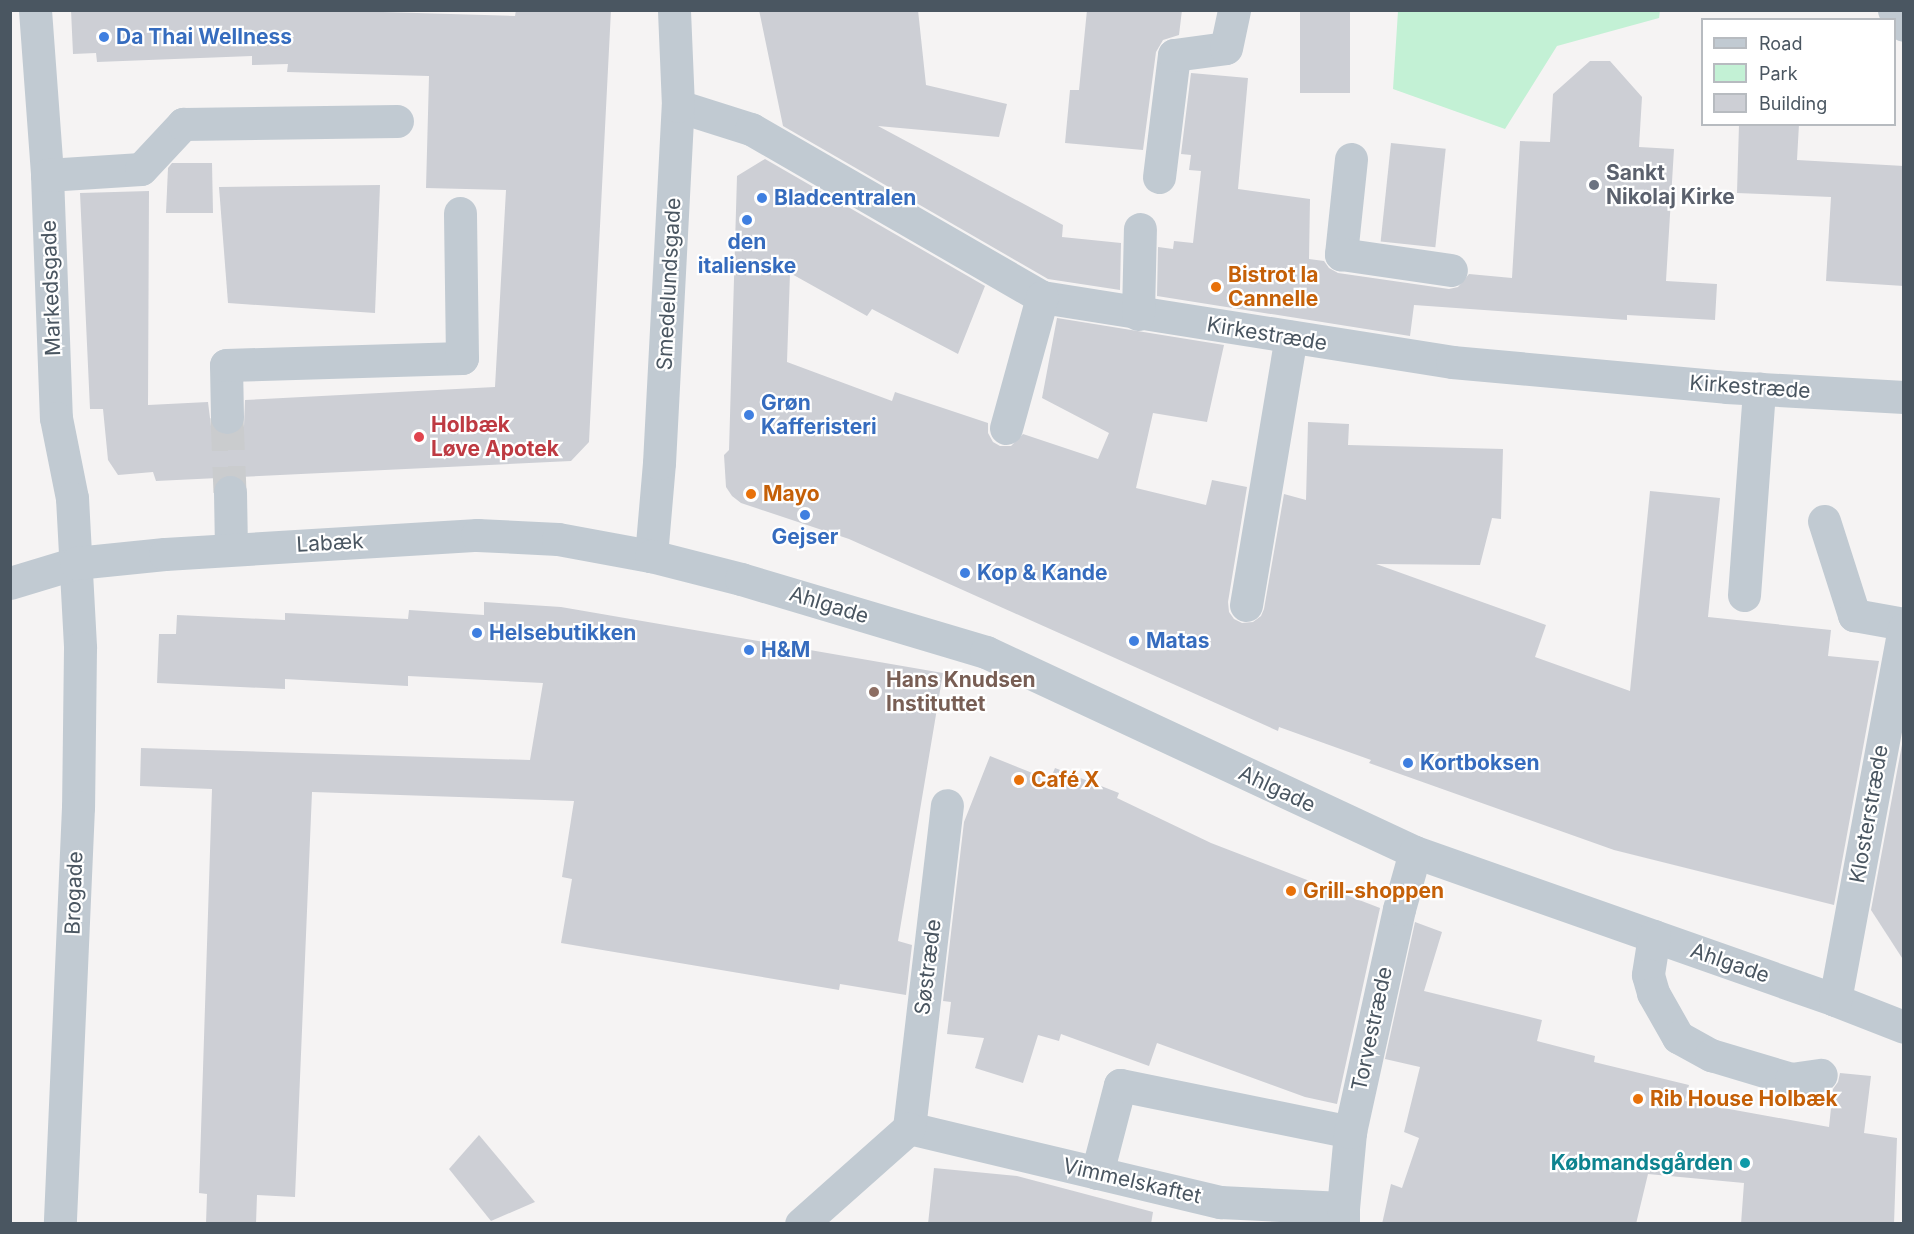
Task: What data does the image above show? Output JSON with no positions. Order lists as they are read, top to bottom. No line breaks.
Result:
{"streets":{"street":["Smedelundsgade","Markedsgade","Kirkestræde","Labæk","Ahlgade","Klosterstræde","Brogade","Søstræde","Torvestræde","Vimmelskaftet"]},"crossings":[["Smedelundsgade","Kirkestræde"],["Smedelundsgade","Labæk"],["Smedelundsgade","Ahlgade"],["Markedsgade","Labæk"],["Markedsgade","Brogade"],["Labæk","Ahlgade"],["Labæk","Brogade"],["Ahlgade","Klosterstræde"],["Ahlgade","Torvestræde"],["Søstræde","Vimmelskaftet"],["Torvestræde","Vimmelskaftet"]],"places":["Da Thai Wellness","Sankt Nikolaj Kirke","Bladcentralen","den italienske","Bistrot la Cannelle","Grøn Kafferisteri","Holbæk Løve Apotek","Mayo","Gejser","Kop & Kande","Helsebutikken","Matas","H&M","Hans Knudsen Instituttet","Kortboksen","Café X","Grill-shoppen","Rib House Holbæk","Købmandsgården"],"legend":["Road","Park","Building"]}
